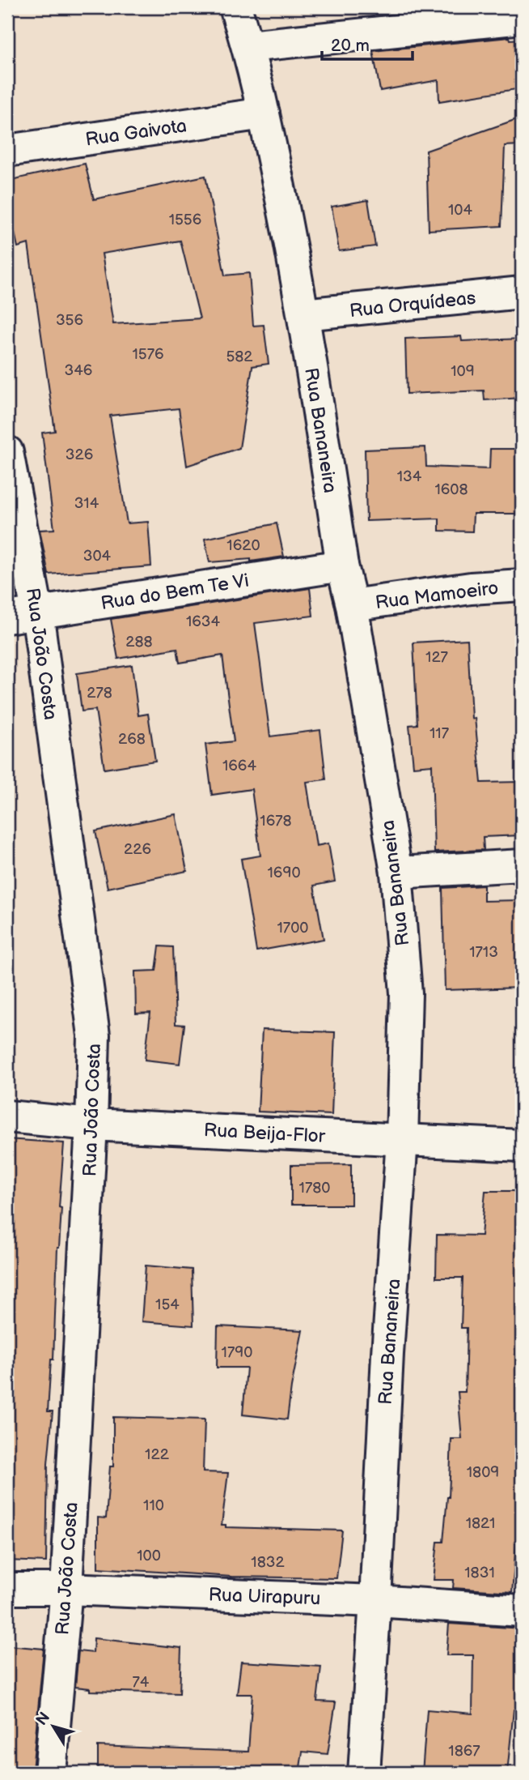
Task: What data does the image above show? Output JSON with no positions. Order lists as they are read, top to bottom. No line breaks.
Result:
{"streets":{"street":["Rua Gaivota","Rua Orquídeas","Rua Bananeira","Rua do Bem Te Vi","Rua Mamoeiro","Rua João Costa","Rua Beija-Flor","Rua Uirapuru"]},"crossings":[["Rua Gaivota","Rua Bananeira"],["Rua Orquídeas","Rua Bananeira"],["Rua Bananeira","Rua do Bem Te Vi"],["Rua Bananeira","Rua Mamoeiro"],["Rua Bananeira","Rua Beija-Flor"],["Rua Bananeira","Rua Uirapuru"],["Rua do Bem Te Vi","Rua João Costa"],["Rua João Costa","Rua Beija-Flor"],["Rua João Costa","Rua Uirapuru"]],"house_numbers":["104","1556","356","1576","582","346","109","326","134","1608","314","1620","304","1634","288","127","278","117","268","1664","1678","226","1690","1700","1713","1780","154","1790","122","1809","110","1821","100","1832","1831","74","1867"],"scale_bar":"20 m","north":"top left"}
